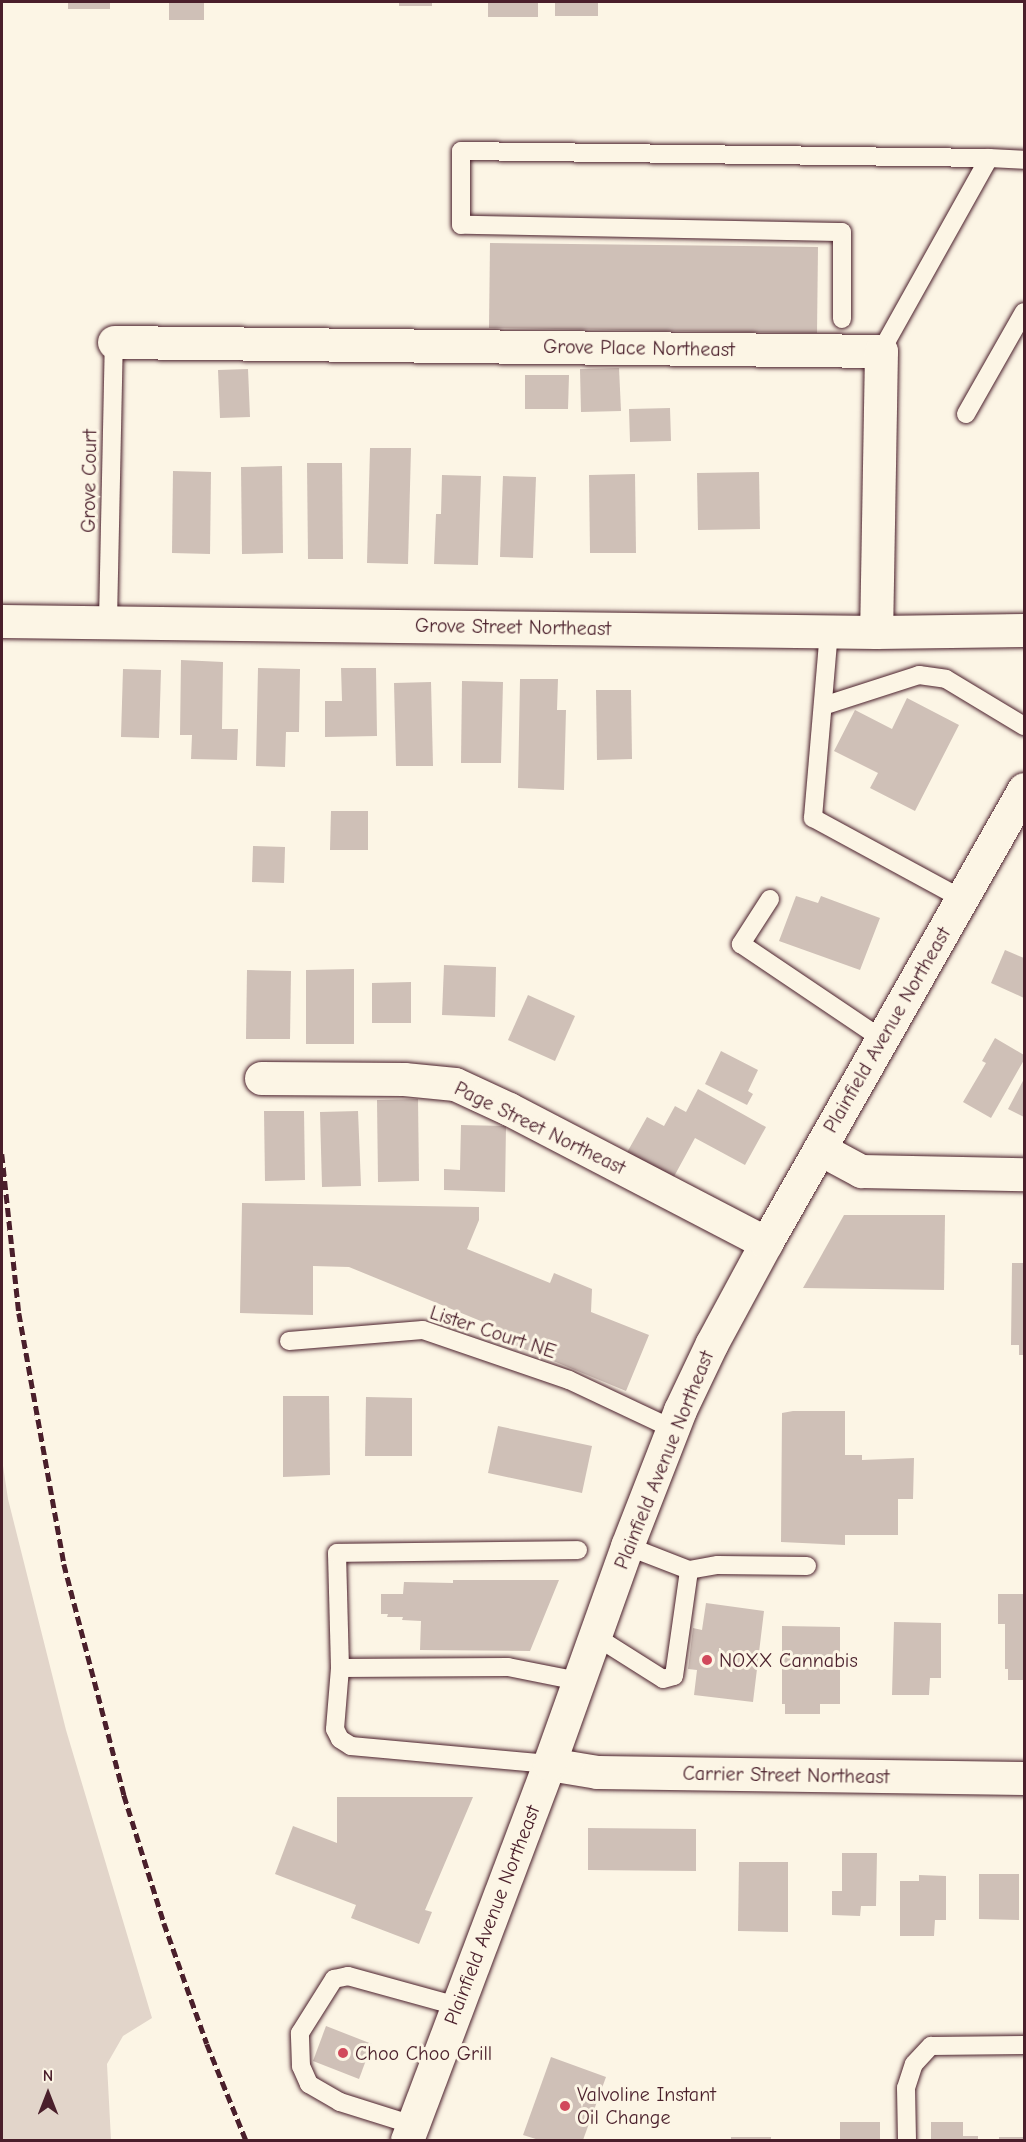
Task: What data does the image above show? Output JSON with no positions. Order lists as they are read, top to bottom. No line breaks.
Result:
{"streets":{"street":["Grove Place Northeast","Grove Street Northeast","Plainfield Avenue Northeast","Page Street Northeast","Carrier Street Northeast"],"lane":["Grove Court","Lister Court NE"]},"crossings":[["Grove Place Northeast","Grove Court"],["Grove Court","Grove Street Northeast"],["Plainfield Avenue Northeast","Page Street Northeast"],["Plainfield Avenue Northeast","Lister Court NE"],["Plainfield Avenue Northeast","Carrier Street Northeast"]],"places":["NOXX Cannabis","Choo Choo Grill","Valvoline Instant Oil Change"],"north":"top"}
